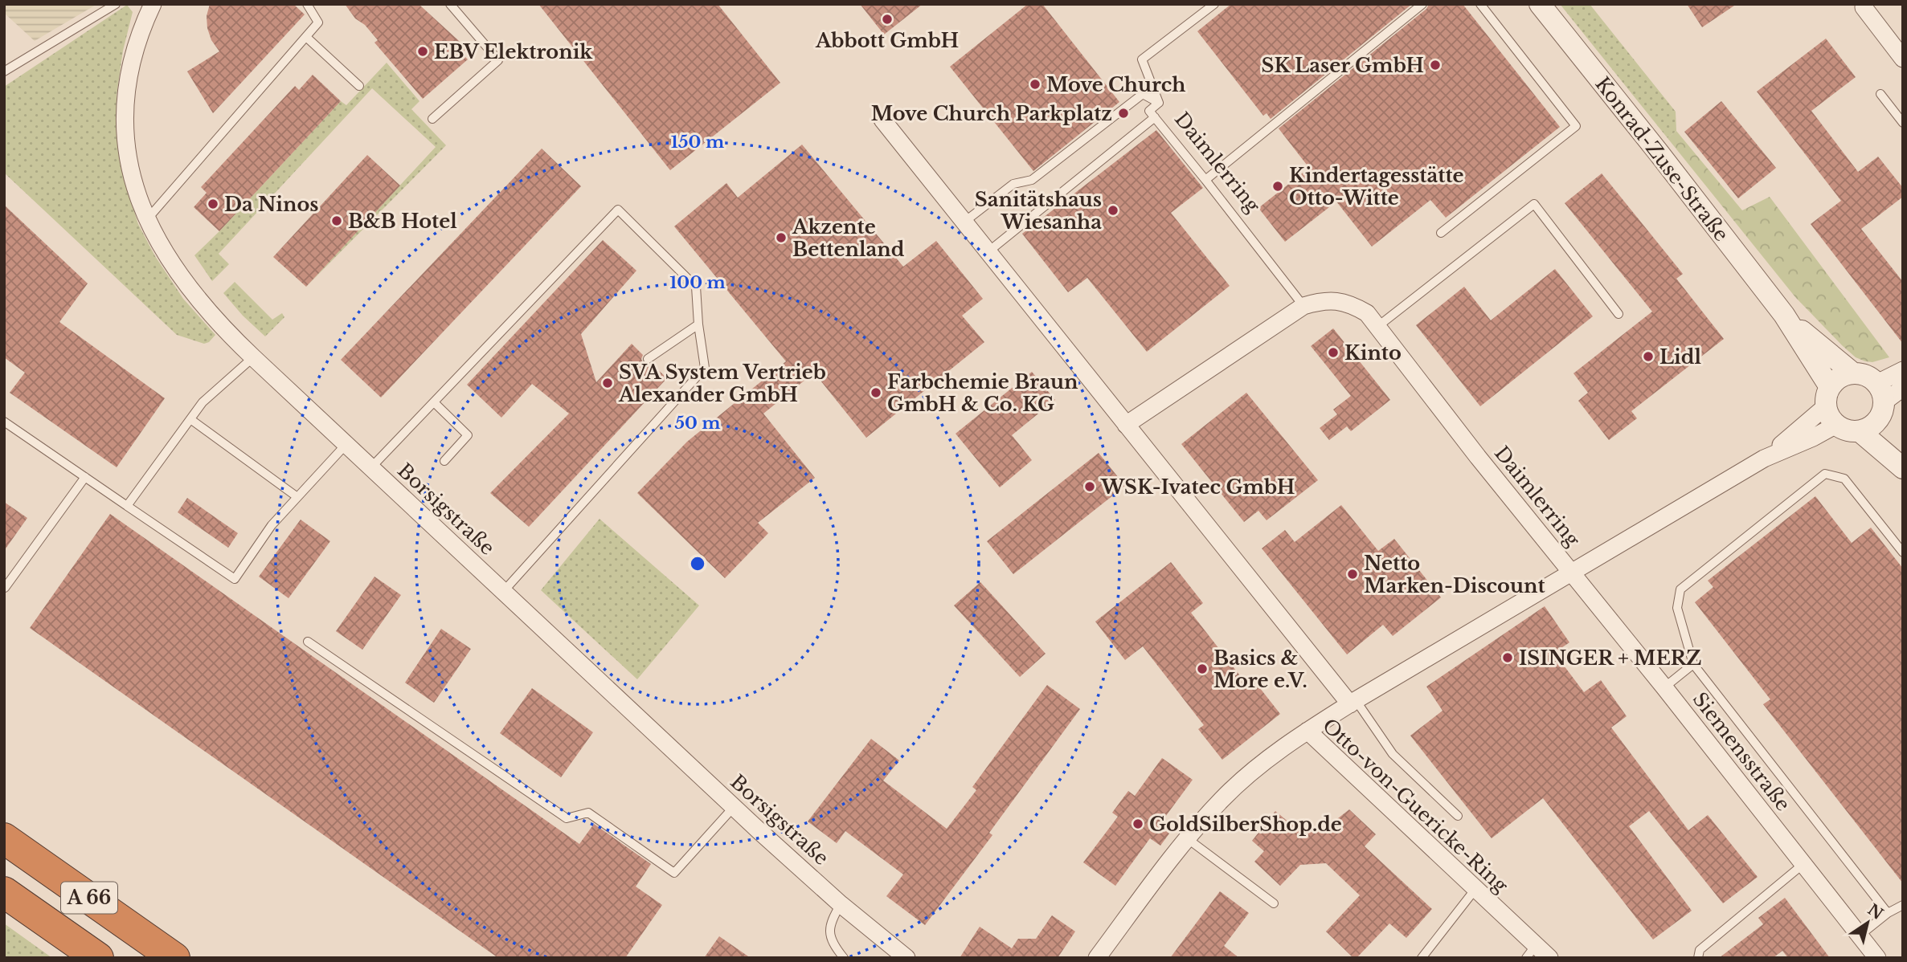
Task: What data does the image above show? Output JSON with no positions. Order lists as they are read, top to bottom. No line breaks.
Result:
{"streets":{"highway":["A 66"],"street":["Konrad-Zuse-Straße","Daimlerring","Borsigstraße","Siemensstraße","Otto-von-Guericke-Ring"]},"crossings":[["Konrad-Zuse-Straße","Daimlerring"],["Daimlerring","Siemensstraße"],["Daimlerring","Otto-von-Guericke-Ring"]],"places":["Abbott GmbH","EBV Elektronik","SK Laser GmbH","Move Church","Move Church Parkplatz","Kindertagesstätte Otto-Witte","Da Ninos","Sanitätshaus Wiesanha","B&B Hotel","Akzente Bettenland","Kinto","Lidl","SVA System Vertrieb Alexander GmbH","Farbchemie Braun GmbH & Co. KG","WSK-Ivatec GmbH","Netto Marken-Discount","ISINGER + MERZ","Basics & More e.V.","GoldSilberShop.de"],"north":"top right","rings":["150 m","100 m","50 m"]}
